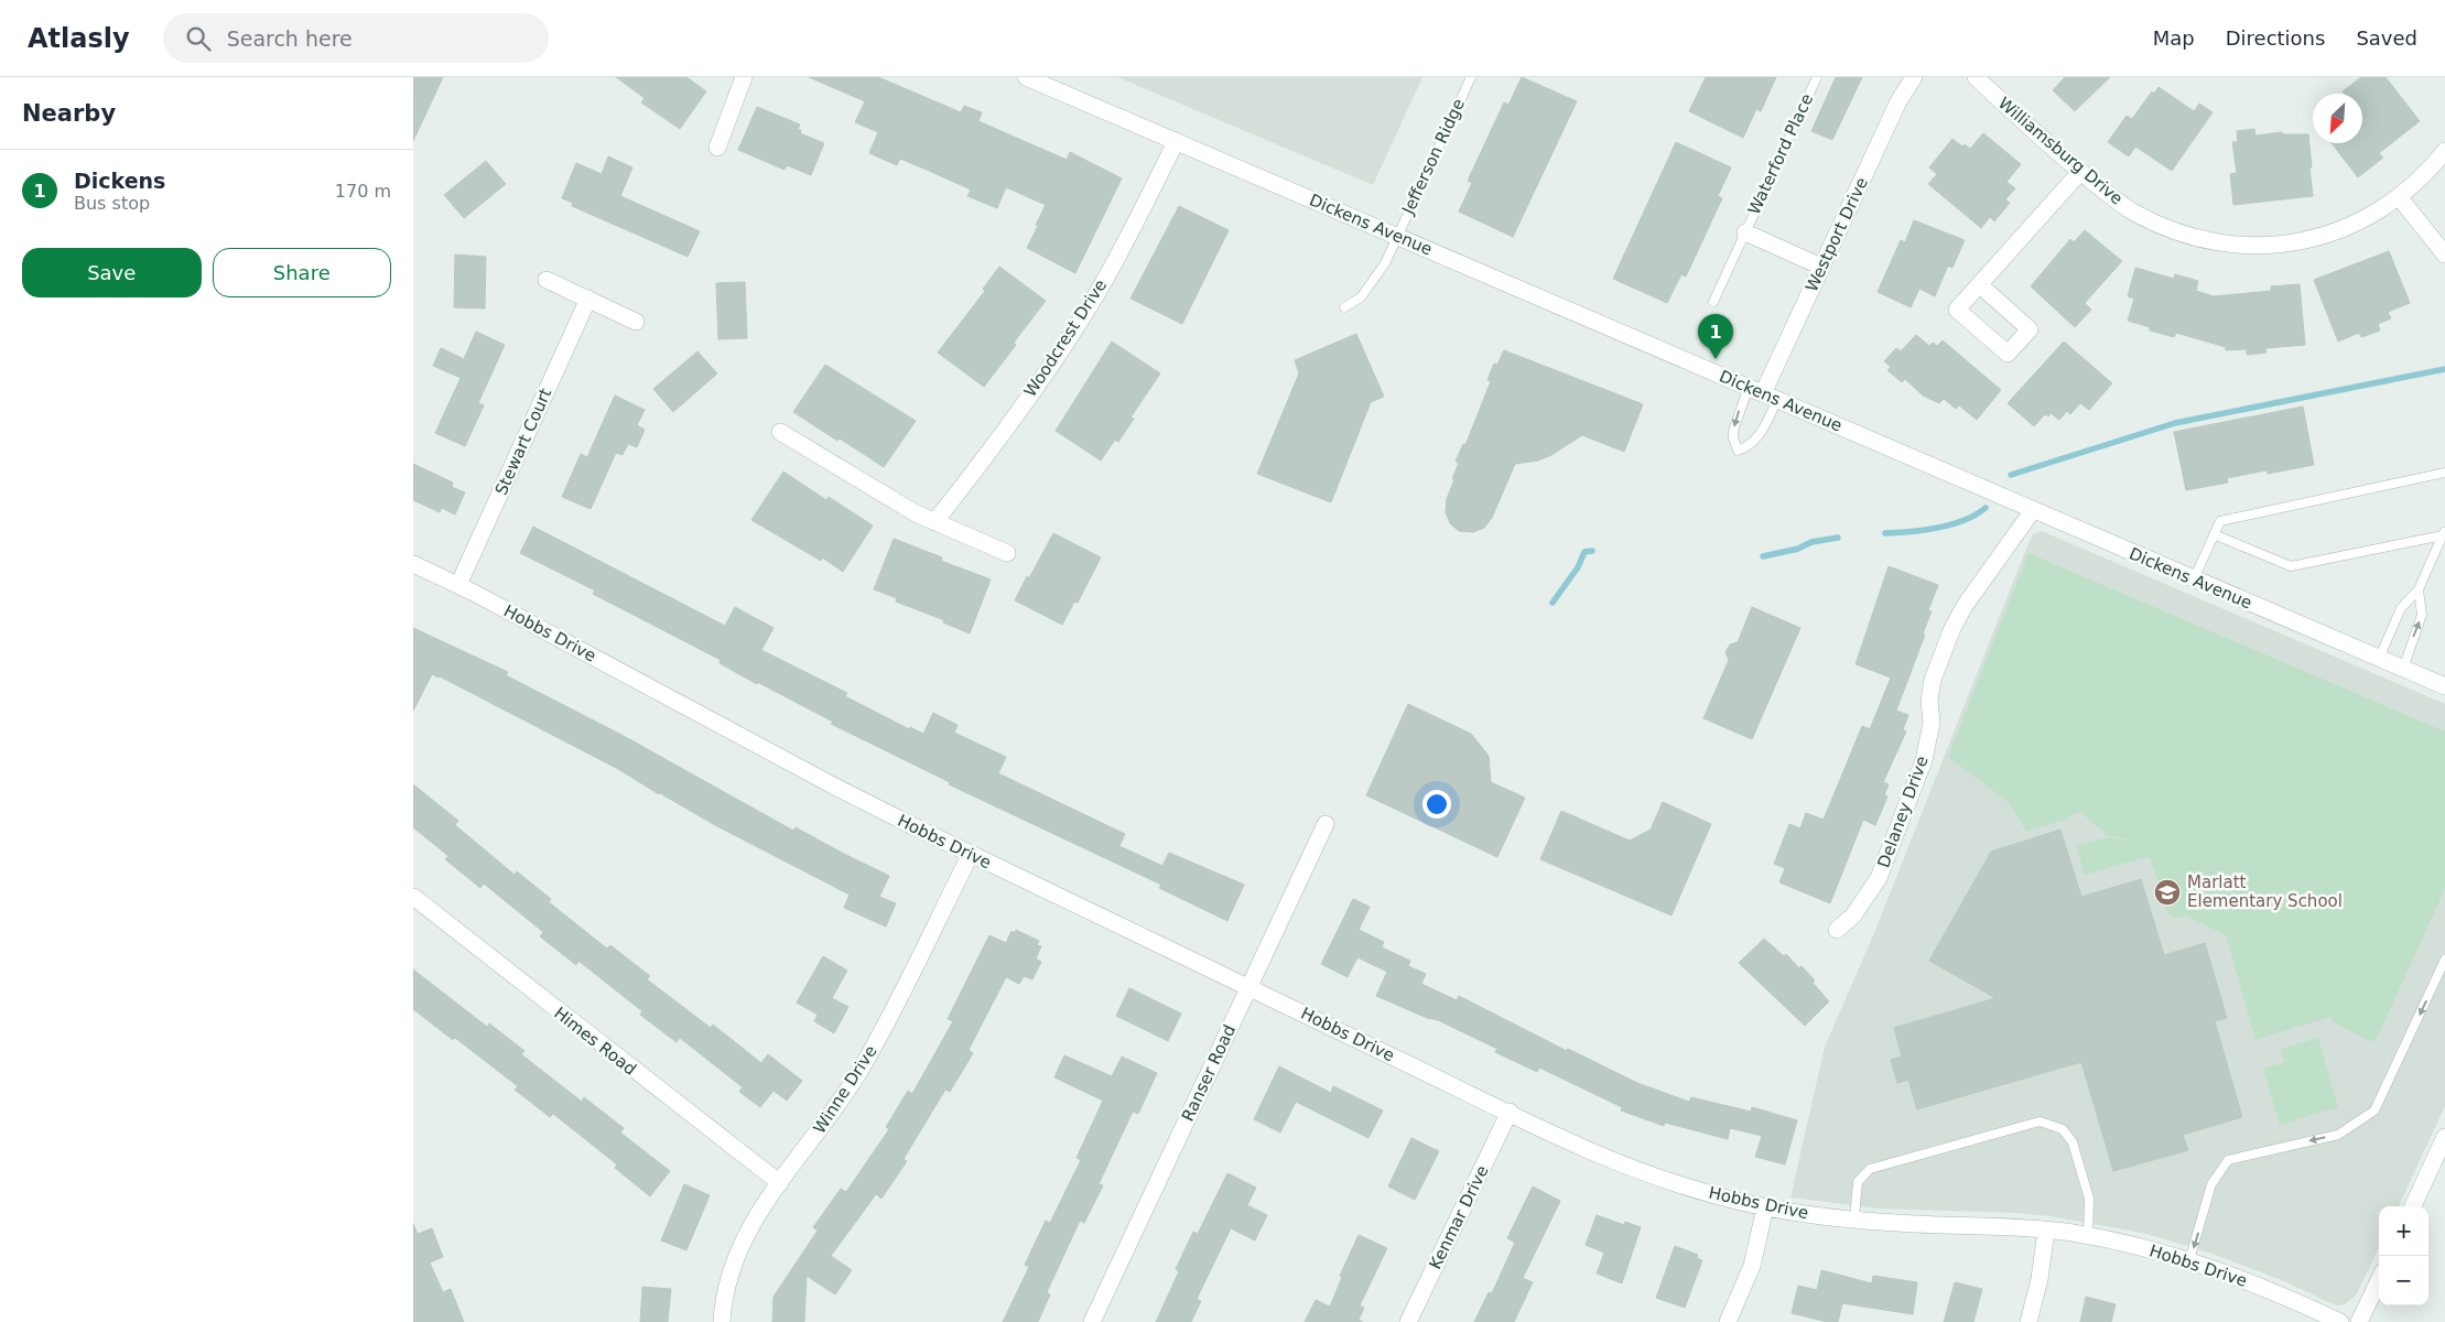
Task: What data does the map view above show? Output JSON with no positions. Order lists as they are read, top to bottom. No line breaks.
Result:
{"streets":{"street":["Williamsburg Drive","Waterford Place","Dickens Avenue","Westport Drive","Woodcrest Drive","Stewart Court","Hobbs Drive","Delaney Drive","Himes Road","Ranser Road","Winne Drive","Kenmar Drive"],"lane":["Jefferson Ridge"]},"crossings":[["Waterford Place","Westport Drive"],["Jefferson Ridge","Dickens Avenue"],["Dickens Avenue","Westport Drive"],["Dickens Avenue","Woodcrest Drive"],["Dickens Avenue","Delaney Drive"],["Stewart Court","Hobbs Drive"],["Hobbs Drive","Ranser Road"],["Hobbs Drive","Winne Drive"],["Hobbs Drive","Kenmar Drive"],["Himes Road","Winne Drive"]],"places":{"school or university":["Marlatt Elementary School"]},"north":"bottom left","page":{"header":"Atlasly","search":"Search here","nav":["Map","Directions","Saved"],"heading":"Nearby","list":[{"mark":"1","name":"Dickens","note":"Bus stop","value":"170 m"}],"buttons":["Save","Share"],"pins":"1","map_buttons":["+","−"]}}
